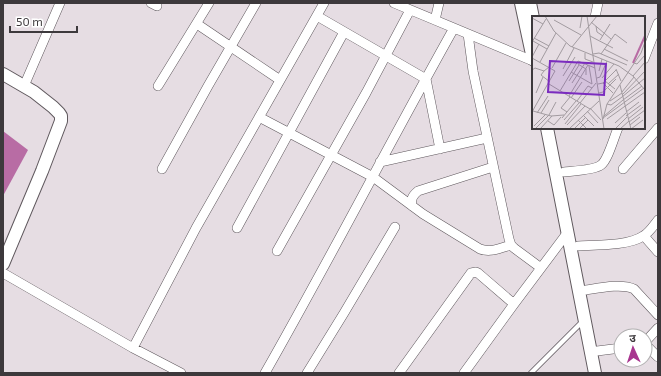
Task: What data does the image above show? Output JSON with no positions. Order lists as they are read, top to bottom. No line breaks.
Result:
{"scale_bar":"50 m","north":"top"}
